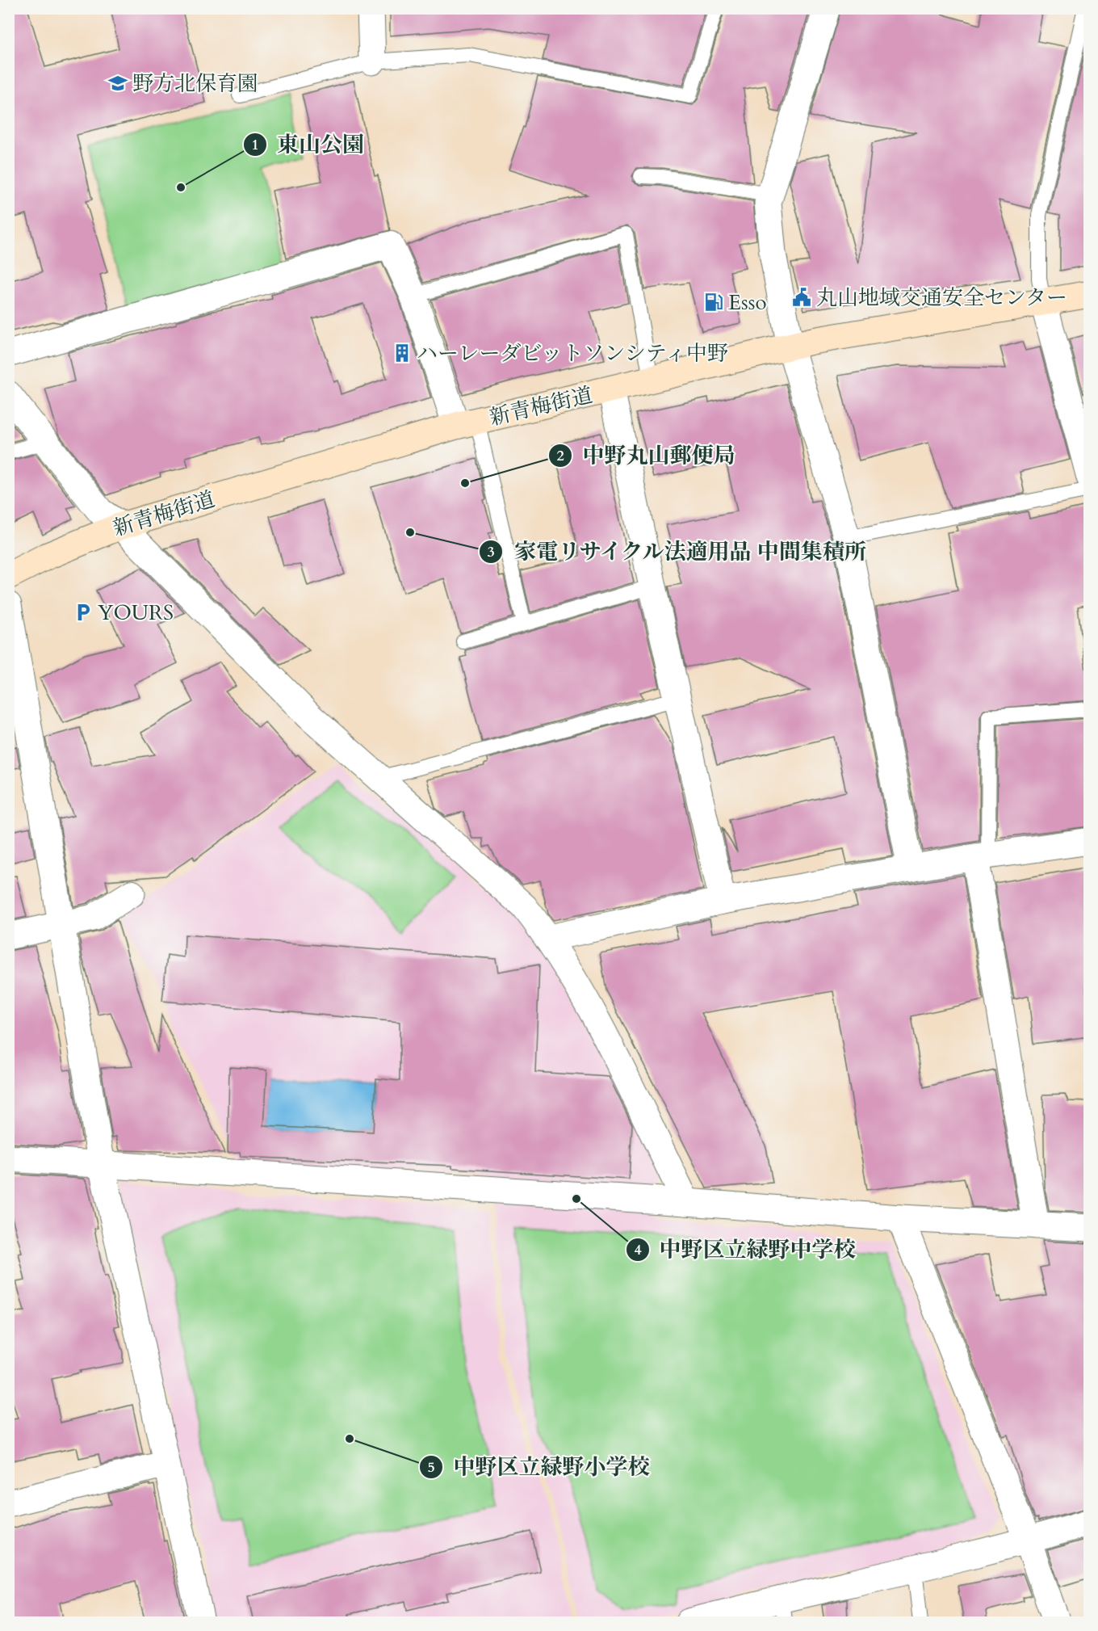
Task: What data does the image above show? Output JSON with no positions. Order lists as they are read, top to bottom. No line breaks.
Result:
{"streets":{"main road":["新青梅街道"]},"places":{"school or university":["野方北保育園"],"other":["東山公園","中野丸山郵便局","家電リサイクル法適用品 中間集積所","中野区立緑野中学校","中野区立緑野小学校"],"public building":["丸山地域交通安全センター"],"fuel station":["Esso"],"building":["ハーレーダビットソンシティ中野"],"parking":["YOURS"]}}
